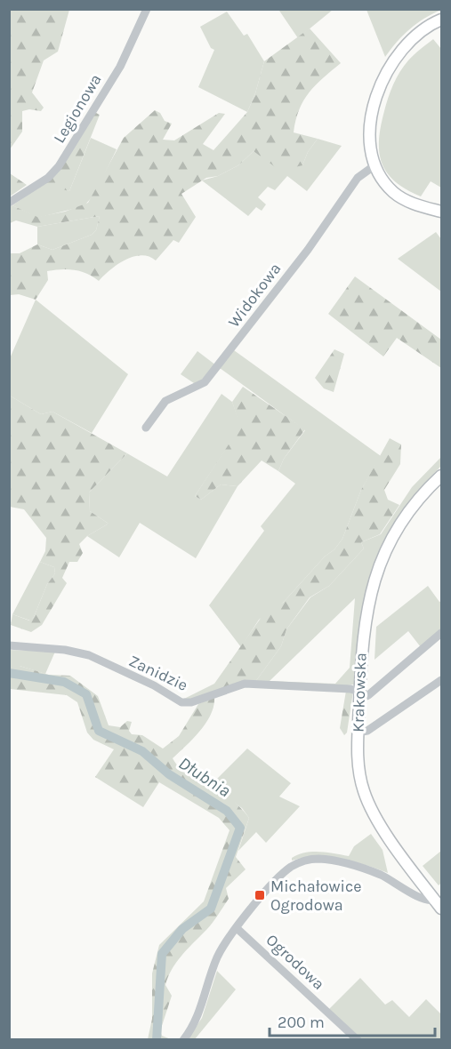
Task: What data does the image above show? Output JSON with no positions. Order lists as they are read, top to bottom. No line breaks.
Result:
{"streets":{"main road":["Krakowska"],"street":["Legionowa","Widokowa","Zanidzie","Ogrodowa"]},"crossings":[["Zanidzie","Krakowska"]],"water":["Dłubnia"],"places":{"transit":["Michałowice Ogrodowa"]},"scale_bar":"200 m"}
